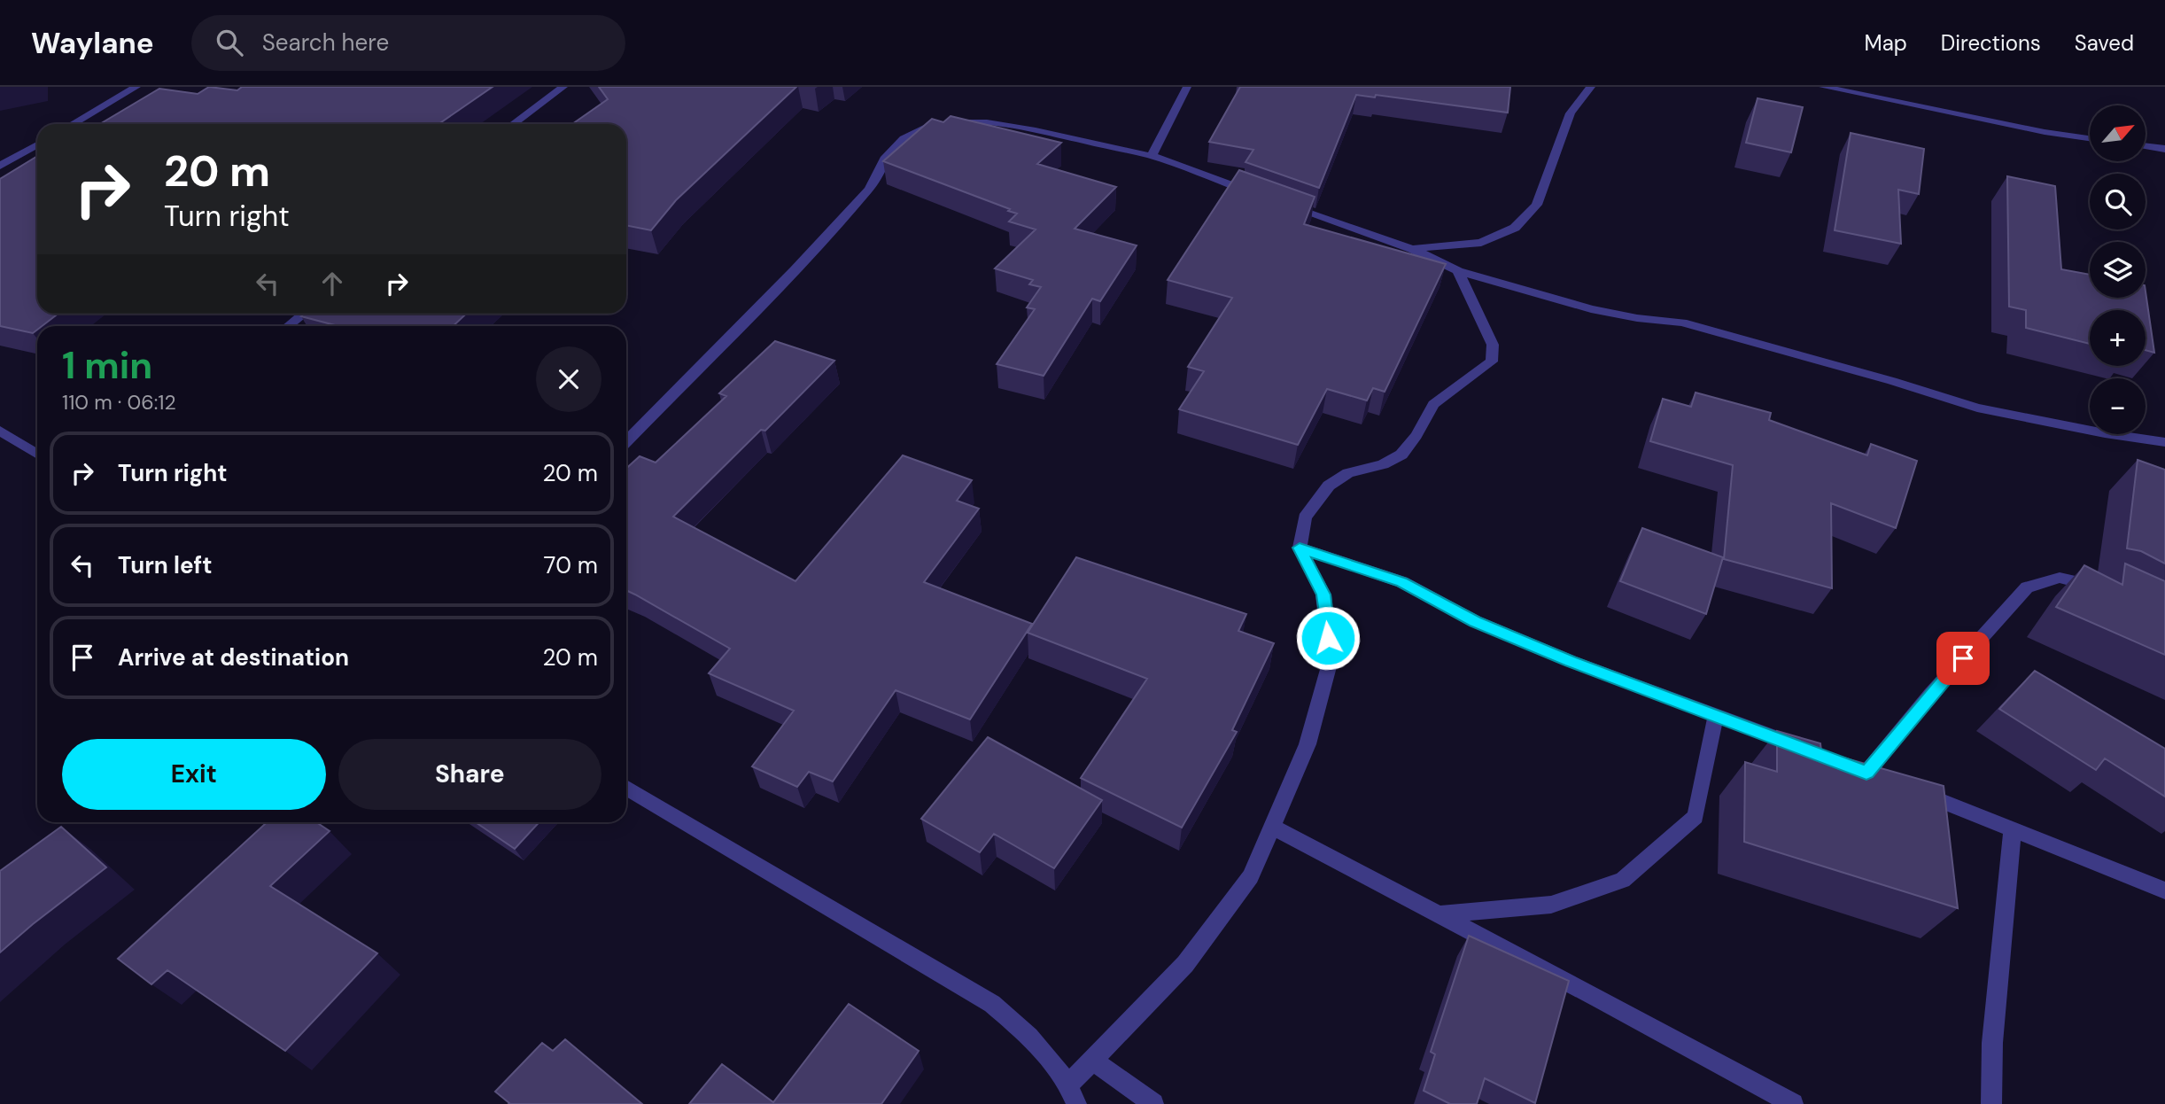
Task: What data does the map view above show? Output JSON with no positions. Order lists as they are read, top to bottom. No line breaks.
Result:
{"north":"top right","page":{"header":"Waylane","search":"Search here","nav":["Map","Directions","Saved"],"map_buttons":["+","−"],"turn":["20 m","Turn right"],"heading":["1 min","110 m · 06:12"],"list":[{"name":"Turn right","value":"20 m"},{"name":"Turn left","value":"70 m"},{"name":"Arrive at destination","value":"20 m"}],"buttons":["Exit","Share"]}}
